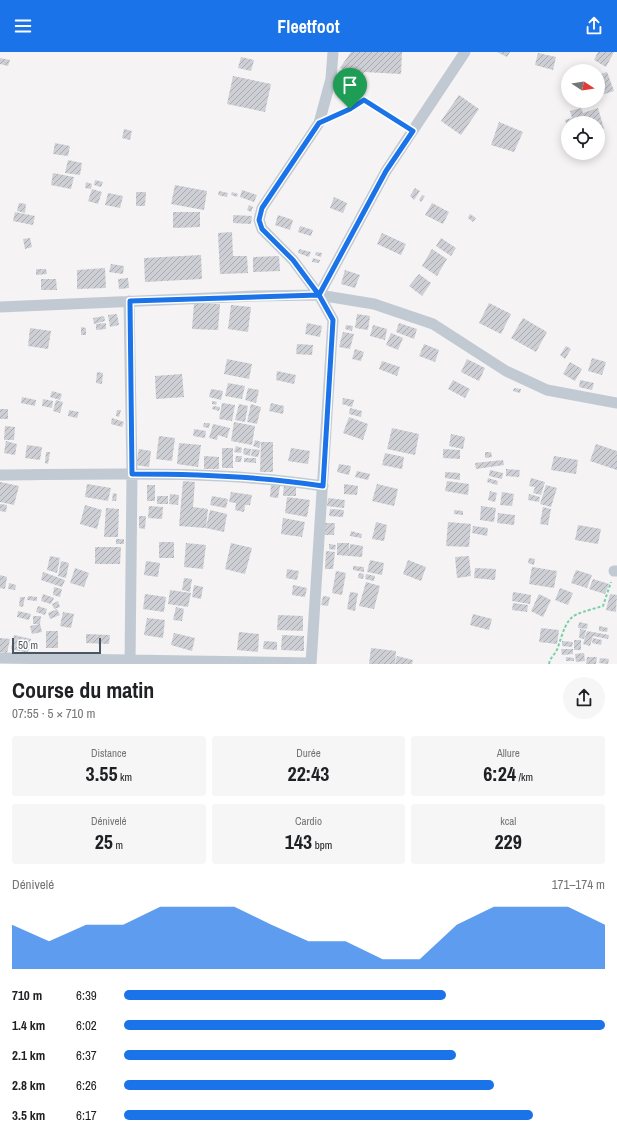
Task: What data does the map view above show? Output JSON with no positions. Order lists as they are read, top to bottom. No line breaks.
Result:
{"scale_bar":"50 m","north":"right","page":{"header":"Fleetfoot","scale":"50 m","heading":["Course du matin","07:55 · 5 × 710 m"],"stats":[["Distance","3.55 km"],["Durée","22:43"],["Allure","6:24 /km"],["Dénivelé","25 m"],["Cardio","143 bpm"],["kcal","229"]],"chart":["Dénivelé","171–174 m"],"list":[{"name":"710 m","note":"6:39"},{"name":"1.4 km","note":"6:02"},{"name":"2.1 km","note":"6:37"},{"name":"2.8 km","note":"6:26"},{"name":"3.5 km","note":"6:17"}]}}
